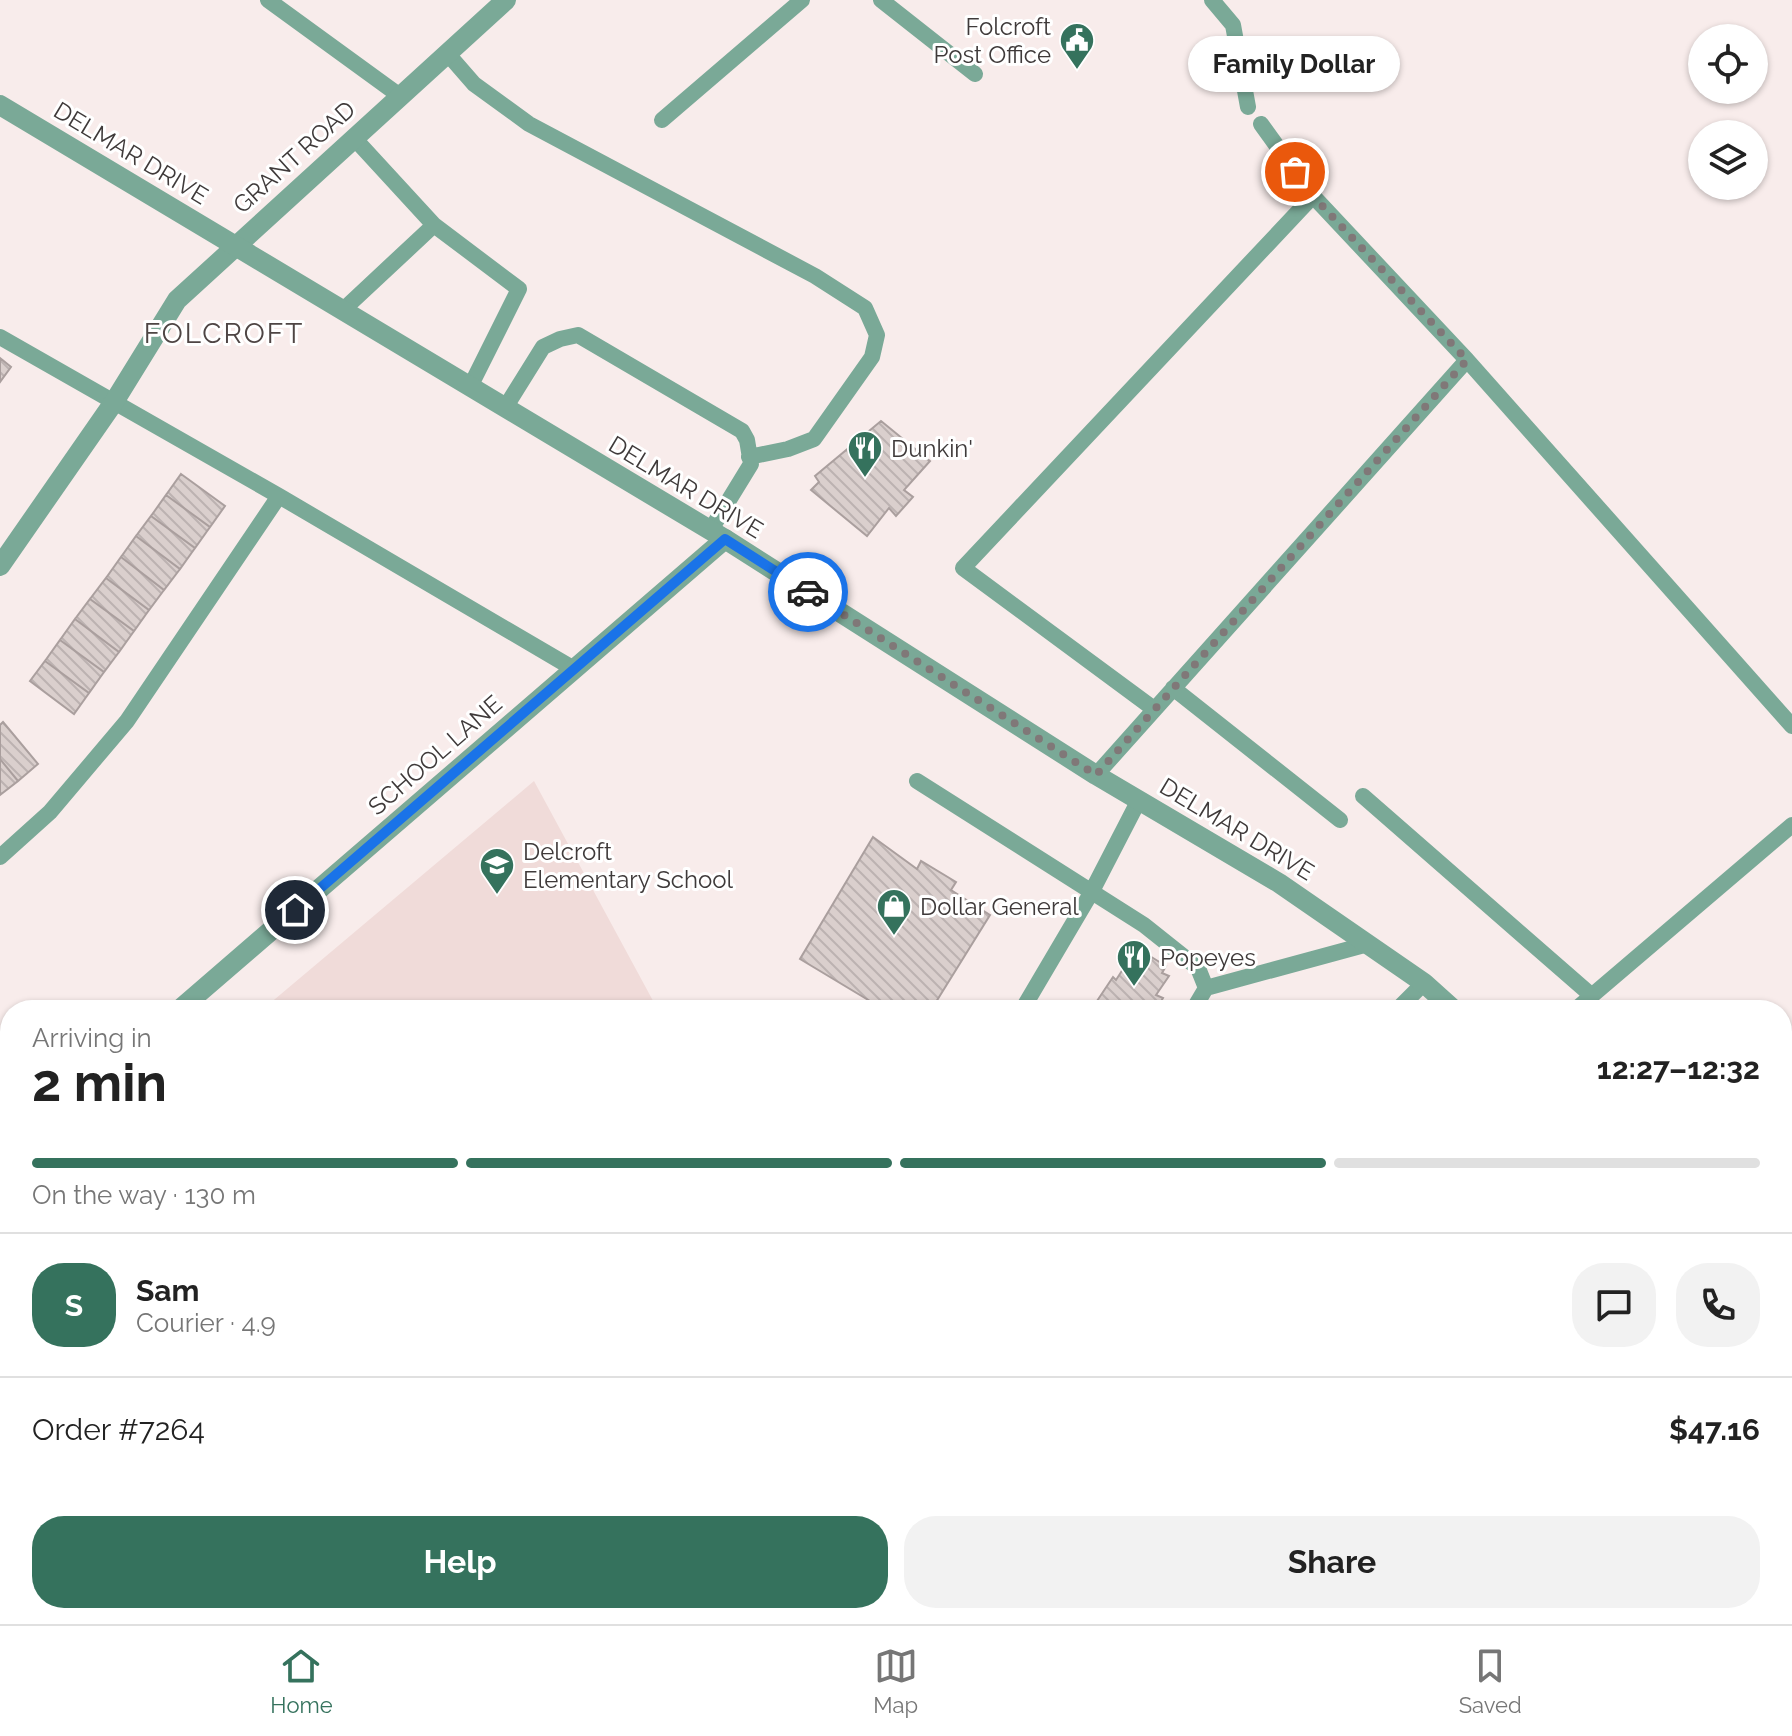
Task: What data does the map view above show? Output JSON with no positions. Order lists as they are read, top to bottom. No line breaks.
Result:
{"streets":{"street":["DELMAR DRIVE","GRANT ROAD","SCHOOL LANE"]},"crossings":[["DELMAR DRIVE","GRANT ROAD"],["DELMAR DRIVE","SCHOOL LANE"]],"districts":["FOLCROFT"],"places":{"public building":["Folcroft Post Office"],"other":["Family Dollar"],"restaurant":["Dunkin'","Popeyes"],"school or university":["Delcroft Elementary School"],"shop":["Dollar General"]},"page":{"bubble":"Family Dollar","heading":["2 min","Arriving in","12:27–12:32"],"panel":["Sam","Courier · 4.9","Order #7264","$47.16"],"bar":"On the way · 130 m","round":"S","buttons":["Help","Share"],"tabs":["Home","Map","Saved"]}}
